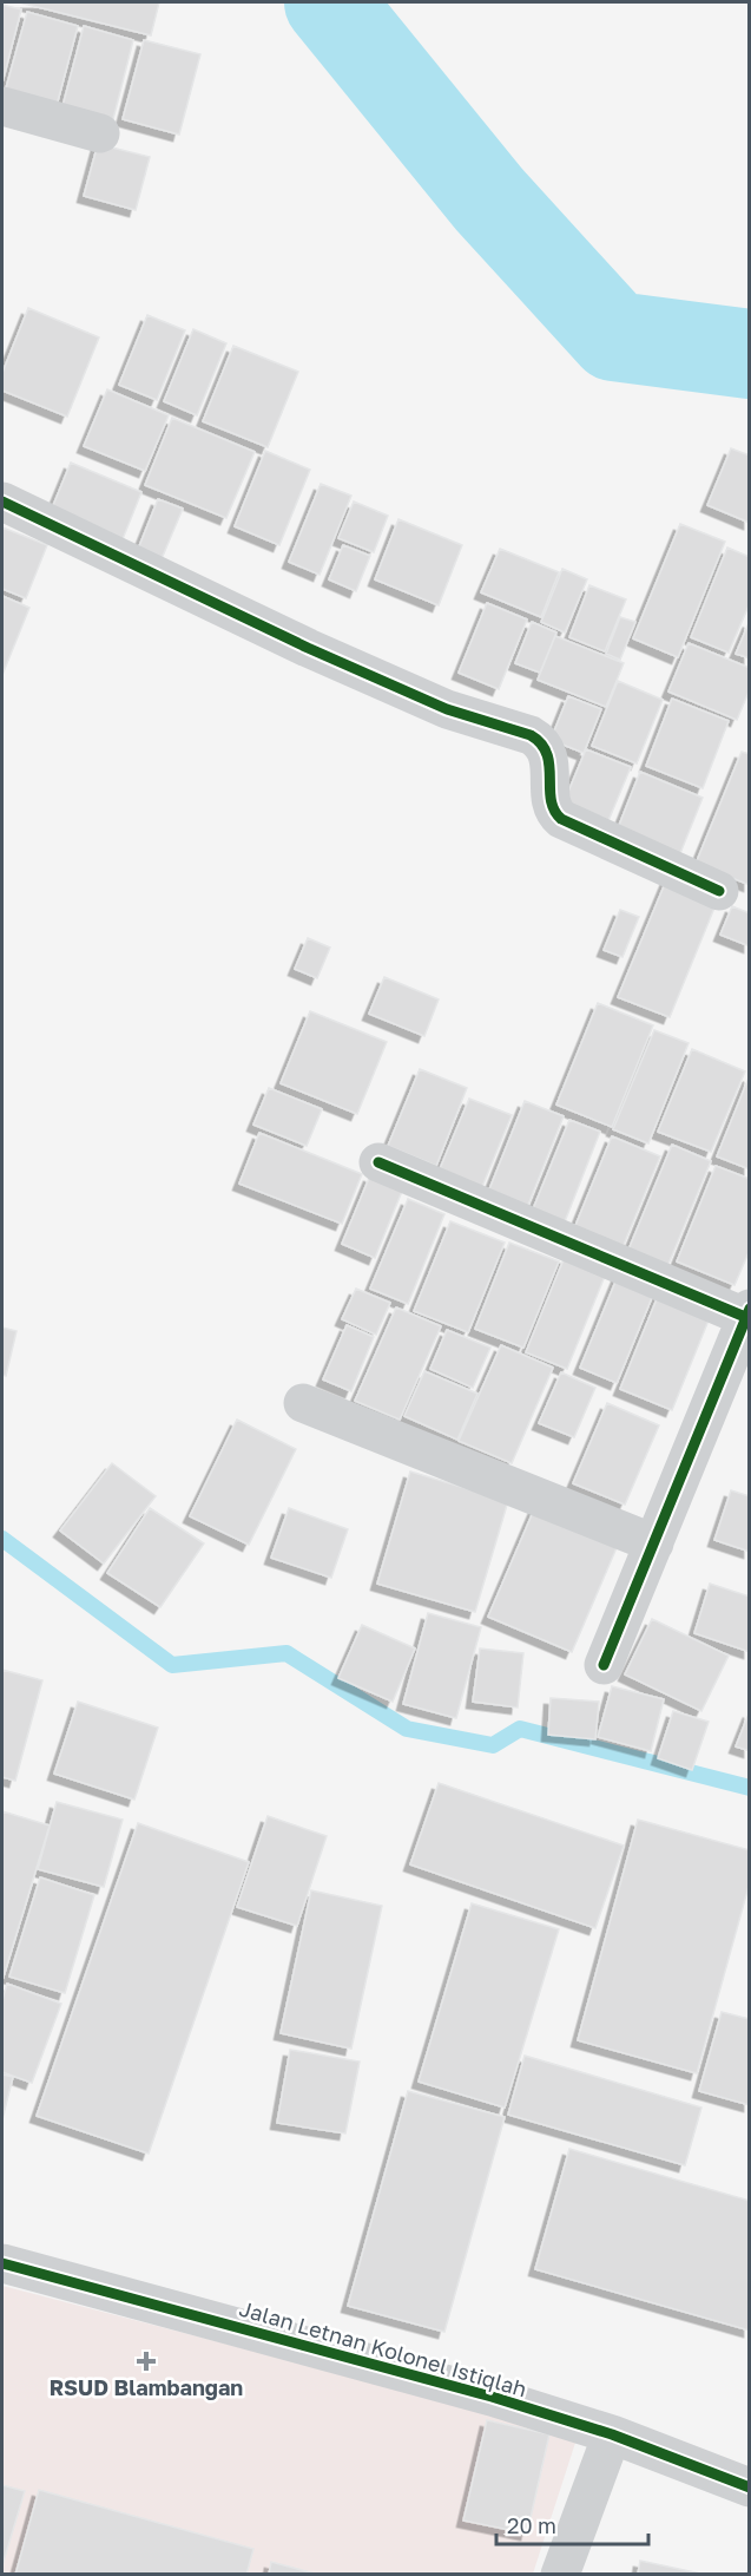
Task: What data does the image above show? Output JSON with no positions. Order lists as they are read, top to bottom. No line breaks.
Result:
{"streets":{"street":["Jalan Letnan Kolonel Istiqlah"]},"places":{"health":["RSUD Blambangan"]},"scale_bar":"20 m"}
